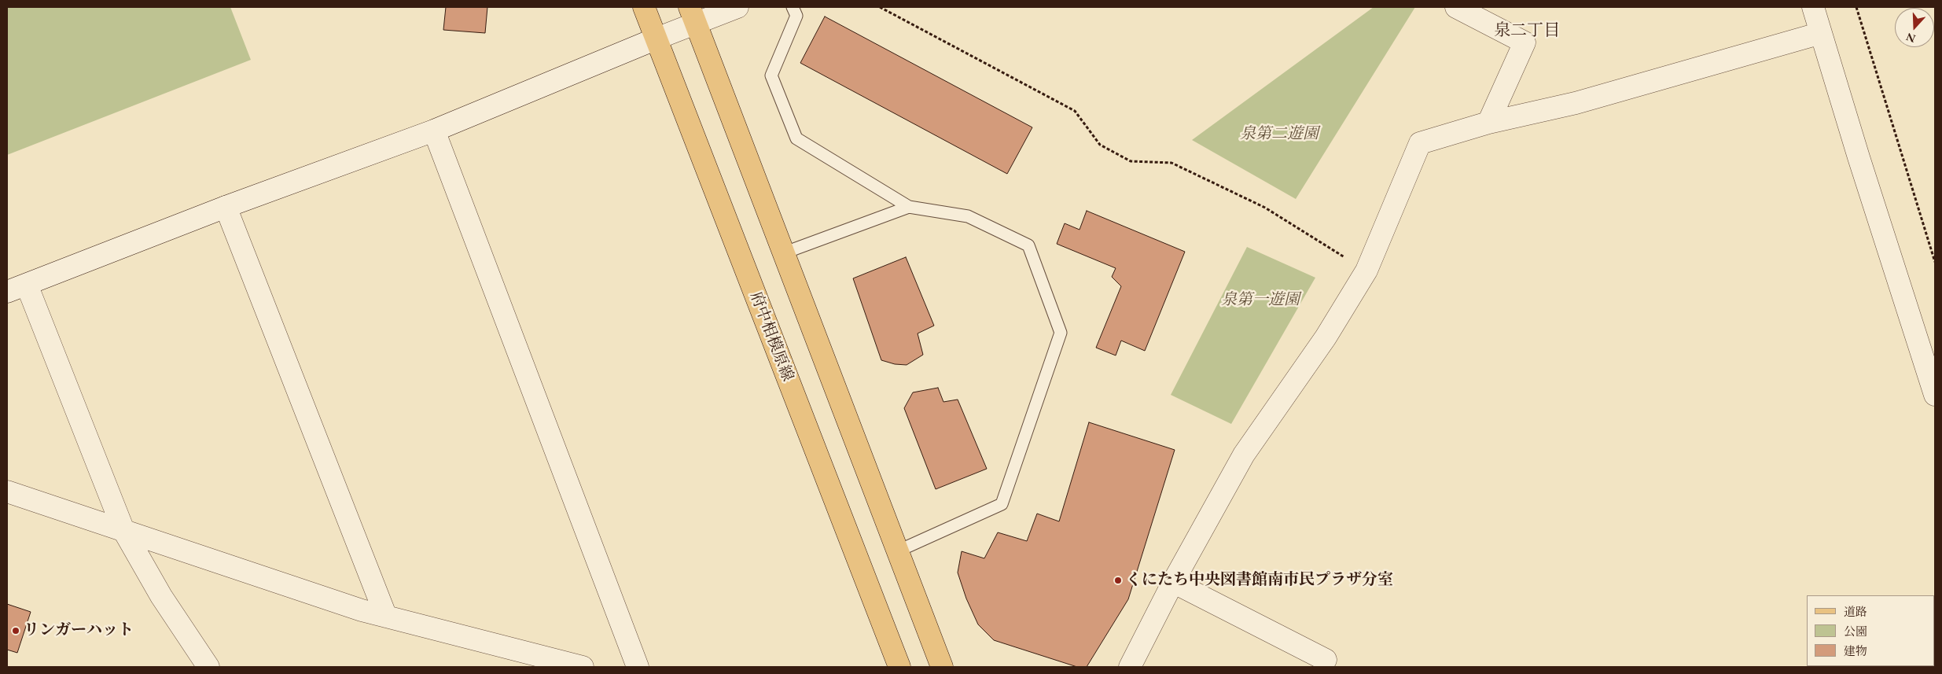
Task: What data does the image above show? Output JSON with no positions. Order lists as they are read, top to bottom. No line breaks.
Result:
{"streets":{"main road":["府中相模原線"]},"districts":["泉二丁目"],"parks":["泉第二遊園","泉第一遊園"],"places":["くにたち中央図書館南市民プラザ分室","リンガーハット"],"legend":["道路","公園","建物"],"north":"bottom"}
